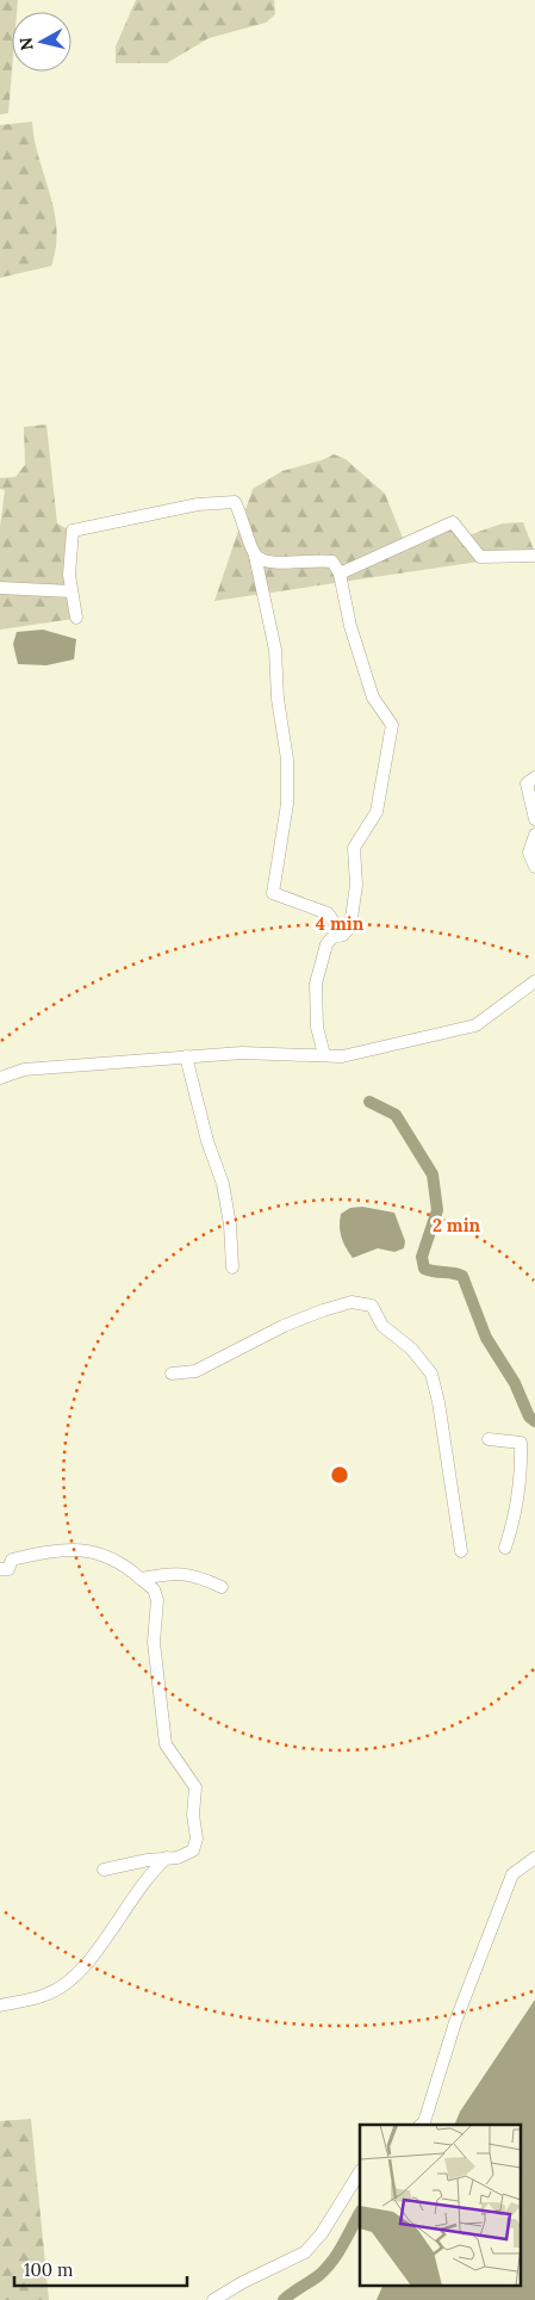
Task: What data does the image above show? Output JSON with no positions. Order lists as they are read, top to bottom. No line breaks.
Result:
{"scale_bar":"100 m","north":"left","rings":["4 min","2 min"]}
